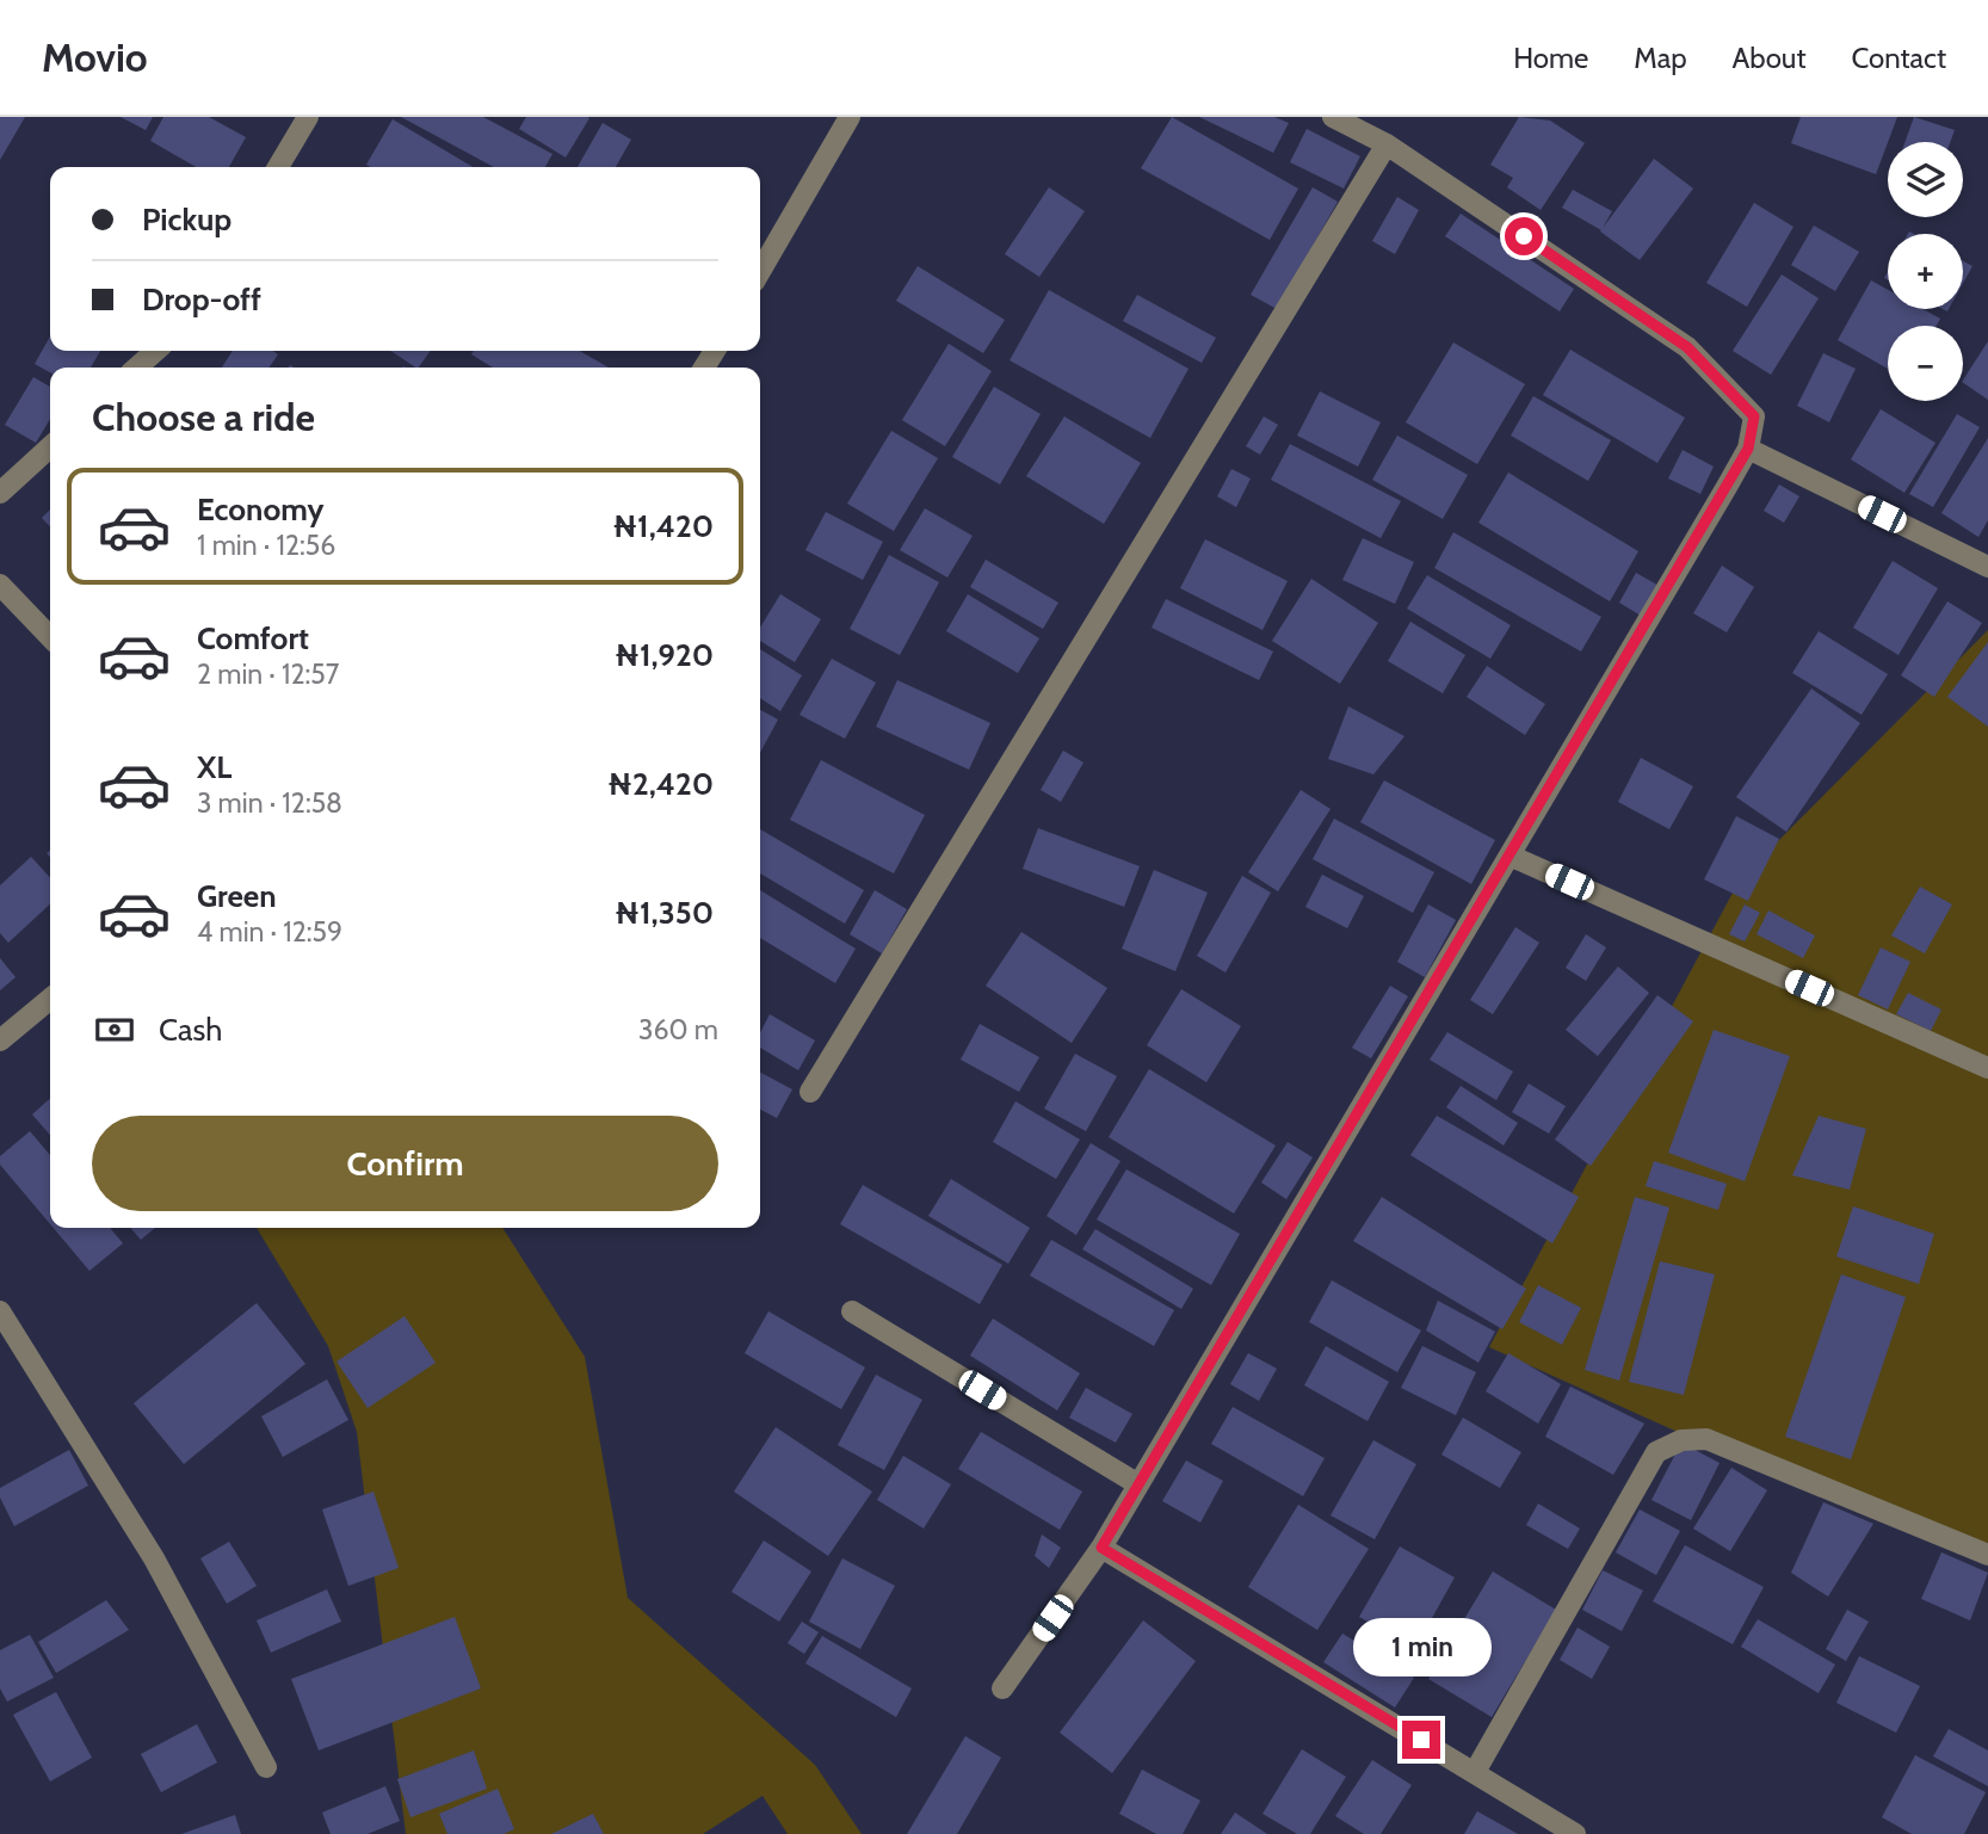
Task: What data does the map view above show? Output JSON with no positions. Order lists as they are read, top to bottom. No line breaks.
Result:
{"page":{"header":"Movio","nav":["Home","Map","About","Contact"],"map_buttons":["+","−"],"banner":["Pickup","Drop-off"],"heading":"Choose a ride","list":[{"name":"Economy","note":"1 min · 12:56","value":"₦1,420"},{"name":"Comfort","note":"2 min · 12:57","value":"₦1,920"},{"name":"XL","note":"3 min · 12:58","value":"₦2,420"},{"name":"Green","note":"4 min · 12:59","value":"₦1,350"}],"pay":["Cash","360 m"],"buttons":"Confirm","bubble":"1 min"}}
